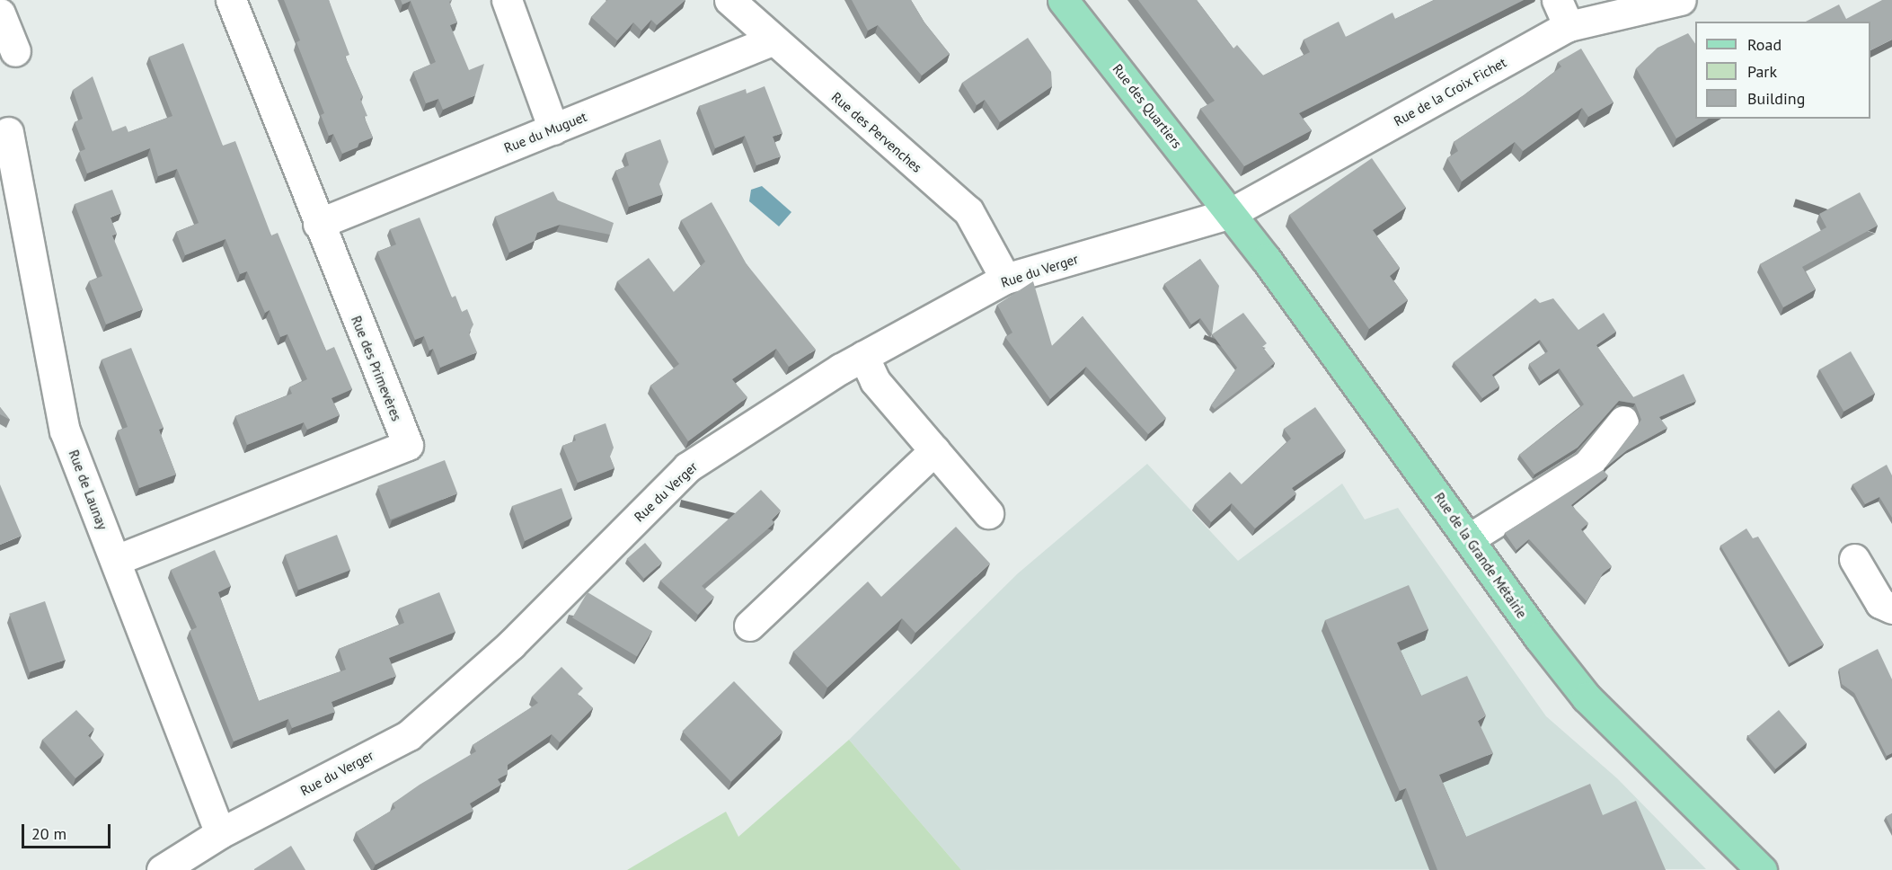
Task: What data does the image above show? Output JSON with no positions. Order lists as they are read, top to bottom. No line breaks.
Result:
{"streets":{"main road":["Rue des Quartiers","Rue de la Grande Métairie"],"street":["Rue de la Croix Fichet","Rue du Muguet","Rue des Pervenches","Rue du Verger","Rue des Primevères","Rue de Launay"]},"crossings":[["Rue de la Croix Fichet","Rue des Quartiers"],["Rue de la Croix Fichet","Rue du Verger"],["Rue de la Croix Fichet","Rue de la Grande Métairie"],["Rue des Quartiers","Rue du Verger"],["Rue des Quartiers","Rue de la Grande Métairie"],["Rue du Muguet","Rue des Pervenches"],["Rue du Muguet","Rue des Primevères"],["Rue des Pervenches","Rue du Verger"],["Rue du Verger","Rue de Launay"],["Rue du Verger","Rue de la Grande Métairie"],["Rue des Primevères","Rue de Launay"]],"legend":["Road","Park","Building"],"scale_bar":"20 m"}
